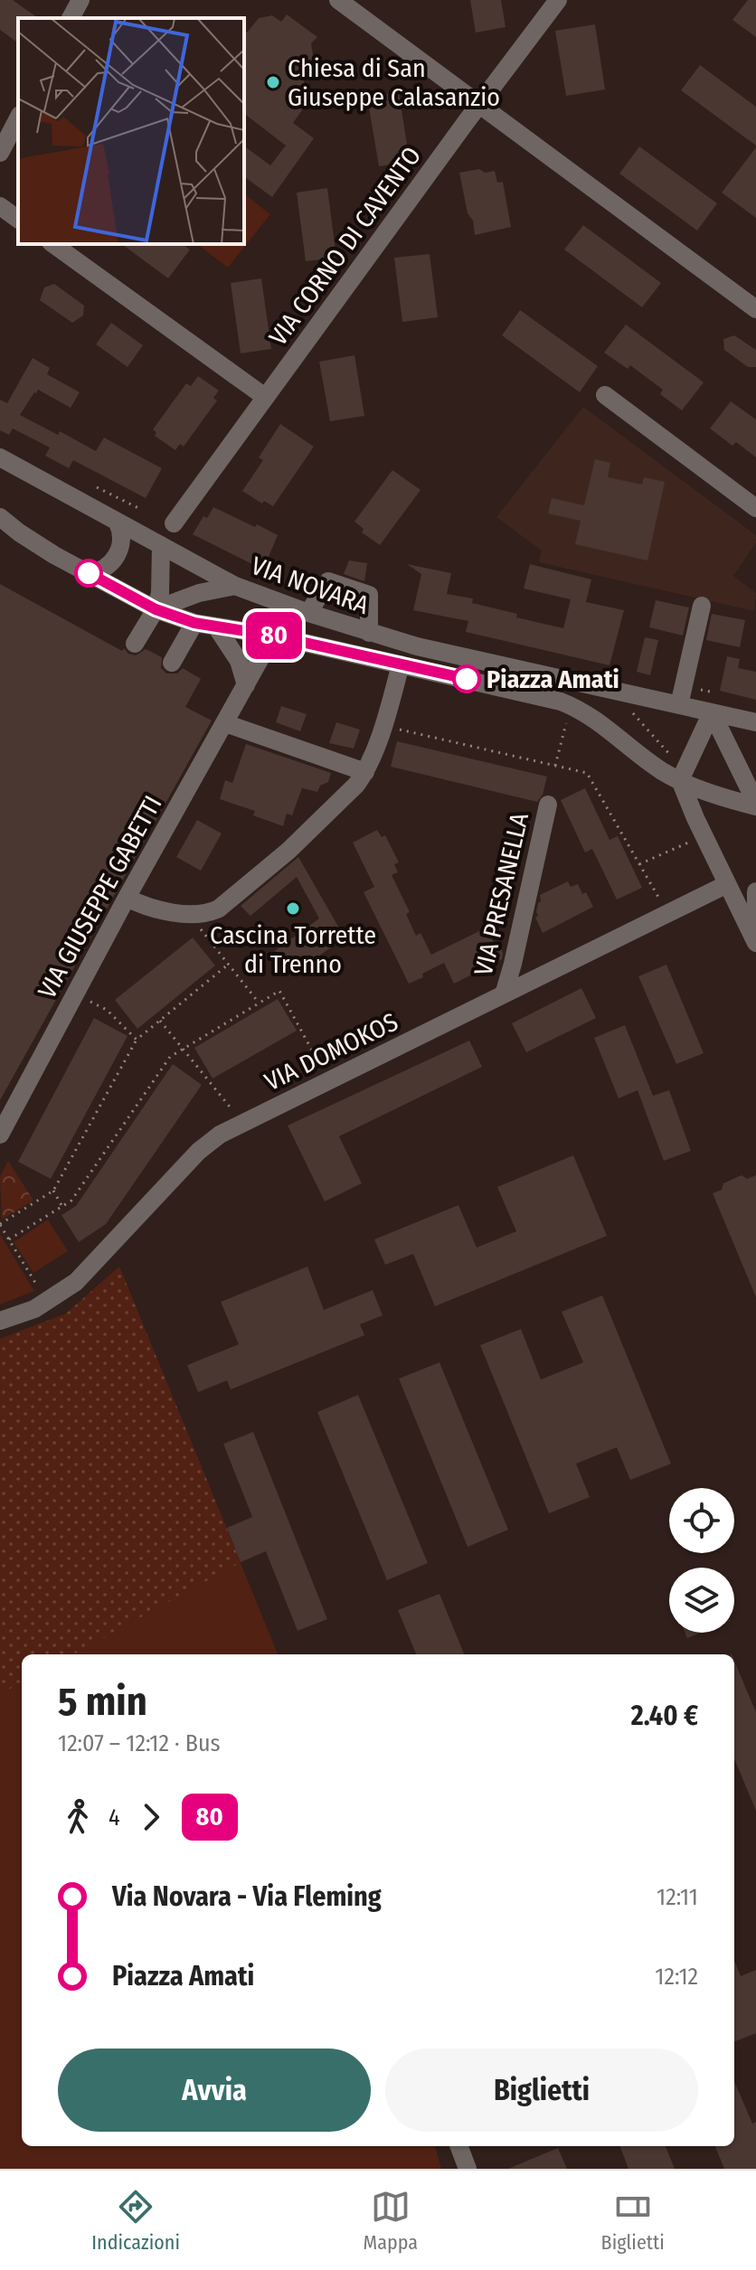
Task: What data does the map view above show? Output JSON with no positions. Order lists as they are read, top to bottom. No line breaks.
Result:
{"streets":{"street":["VIA CORNO DI CAVENTO","VIA NOVARA","VIA PRESANELLA","VIA GIUSEPPE GABETTI","VIA DOMOKOS"]},"crossings":[["VIA NOVARA","VIA GIUSEPPE GABETTI"],["VIA PRESANELLA","VIA DOMOKOS"]],"places":["Chiesa di San Giuseppe Calasanzio","Piazza Amati","Cascina Torrette di Trenno"],"lines":["bus line 80"],"page":{"on_map":"80","heading":["5 min","12:07 – 12:12 · Bus","2.40 €"],"legs":["4","80"],"list":[{"name":"Via Novara - Via Fleming","value":"12:11"},{"name":"Piazza Amati","value":"12:12"}],"buttons":["Avvia","Biglietti"],"tabs":["Indicazioni","Mappa","Biglietti"]}}
